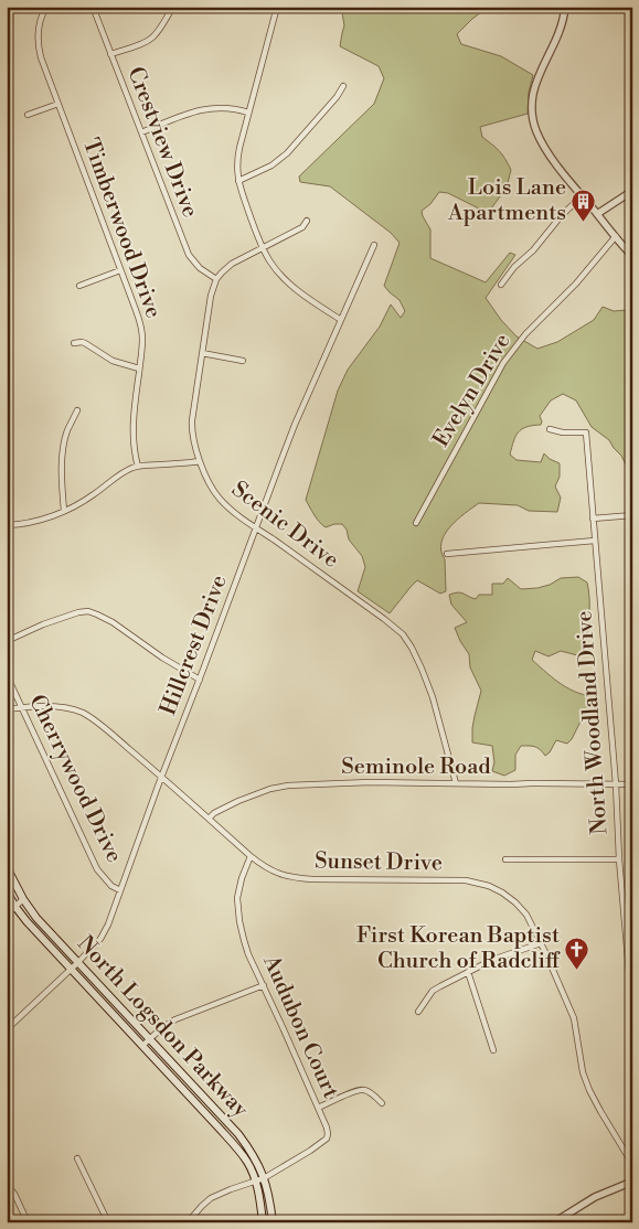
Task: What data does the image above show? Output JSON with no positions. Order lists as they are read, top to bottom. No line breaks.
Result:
{"streets":{"main road":["North Logsdon Parkway"],"street":["Crestview Drive","Timberwood Drive","Evelyn Drive","Scenic Drive","Hillcrest Drive","North Woodland Drive","Seminole Road","Cherrywood Drive","Sunset Drive","Audubon Court"]},"crossings":[["Crestview Drive","Scenic Drive"],["Scenic Drive","Hillcrest Drive"],["Scenic Drive","Seminole Road"],["Hillcrest Drive","Cherrywood Drive"],["Hillcrest Drive","Sunset Drive"],["Hillcrest Drive","North Logsdon Parkway"],["North Woodland Drive","Seminole Road"],["Seminole Road","Sunset Drive"],["Cherrywood Drive","Sunset Drive"],["Sunset Drive","Audubon Court"],["North Logsdon Parkway","Audubon Court"]],"places":{"building":["Lois Lane Apartments"],"church":["First Korean Baptist Church of Radcliff"]}}
